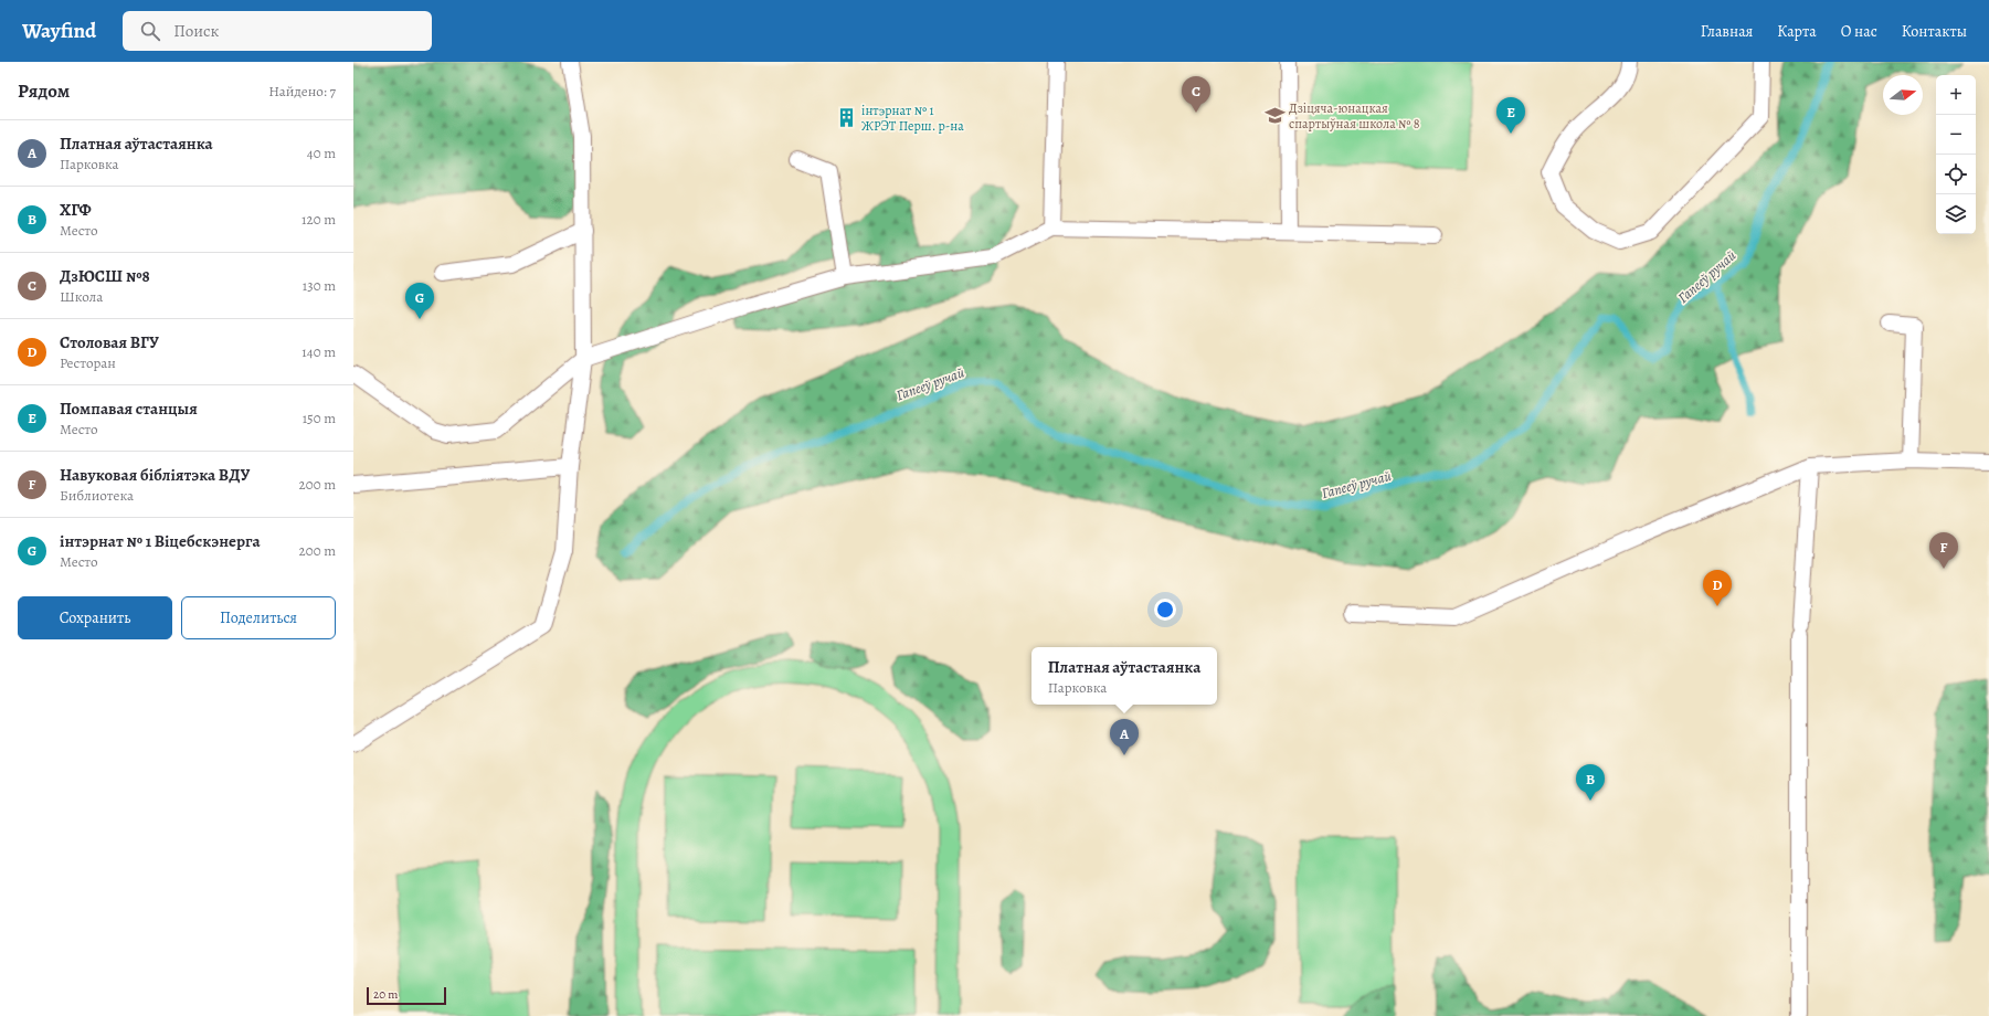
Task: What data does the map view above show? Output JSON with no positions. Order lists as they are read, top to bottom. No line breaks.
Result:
{"water":["Гапееў ручай"],"places":{"school or university":["Дзіцяча-юнацкая спартыўная школа № 8"],"building":["інтэрнат № 1 ЖРЭТ Перш. р-на"]},"scale_bar":"20 m","north":"right","page":{"header":"Wayfind","search":"Поиск","nav":["Главная","Карта","О нас","Контакты"],"heading":["Рядом","Найдено: 7"],"map_buttons":["+","−"],"pins":["C","E","G","F","D","A","B"],"list":[{"mark":"A","name":"Платная аўтастаянка","note":"Парковка","value":"40 m"},{"mark":"B","name":"ХГФ","note":"Место","value":"120 m"},{"mark":"C","name":"ДзЮСШ №8","note":"Школа","value":"130 m"},{"mark":"D","name":"Столовая ВГУ","note":"Ресторан","value":"140 m"},{"mark":"E","name":"Помпавая станцыя","note":"Место","value":"150 m"},{"mark":"F","name":"Навуковая бібліятэка ВДУ","note":"Библиотека","value":"200 m"},{"mark":"G","name":"інтэрнат № 1 Віцебскэнерга","note":"Место","value":"200 m"}],"buttons":["Сохранить","Поделиться"],"popup":["Платная аўтастаянка","Парковка"],"scale":"20 m"}}
